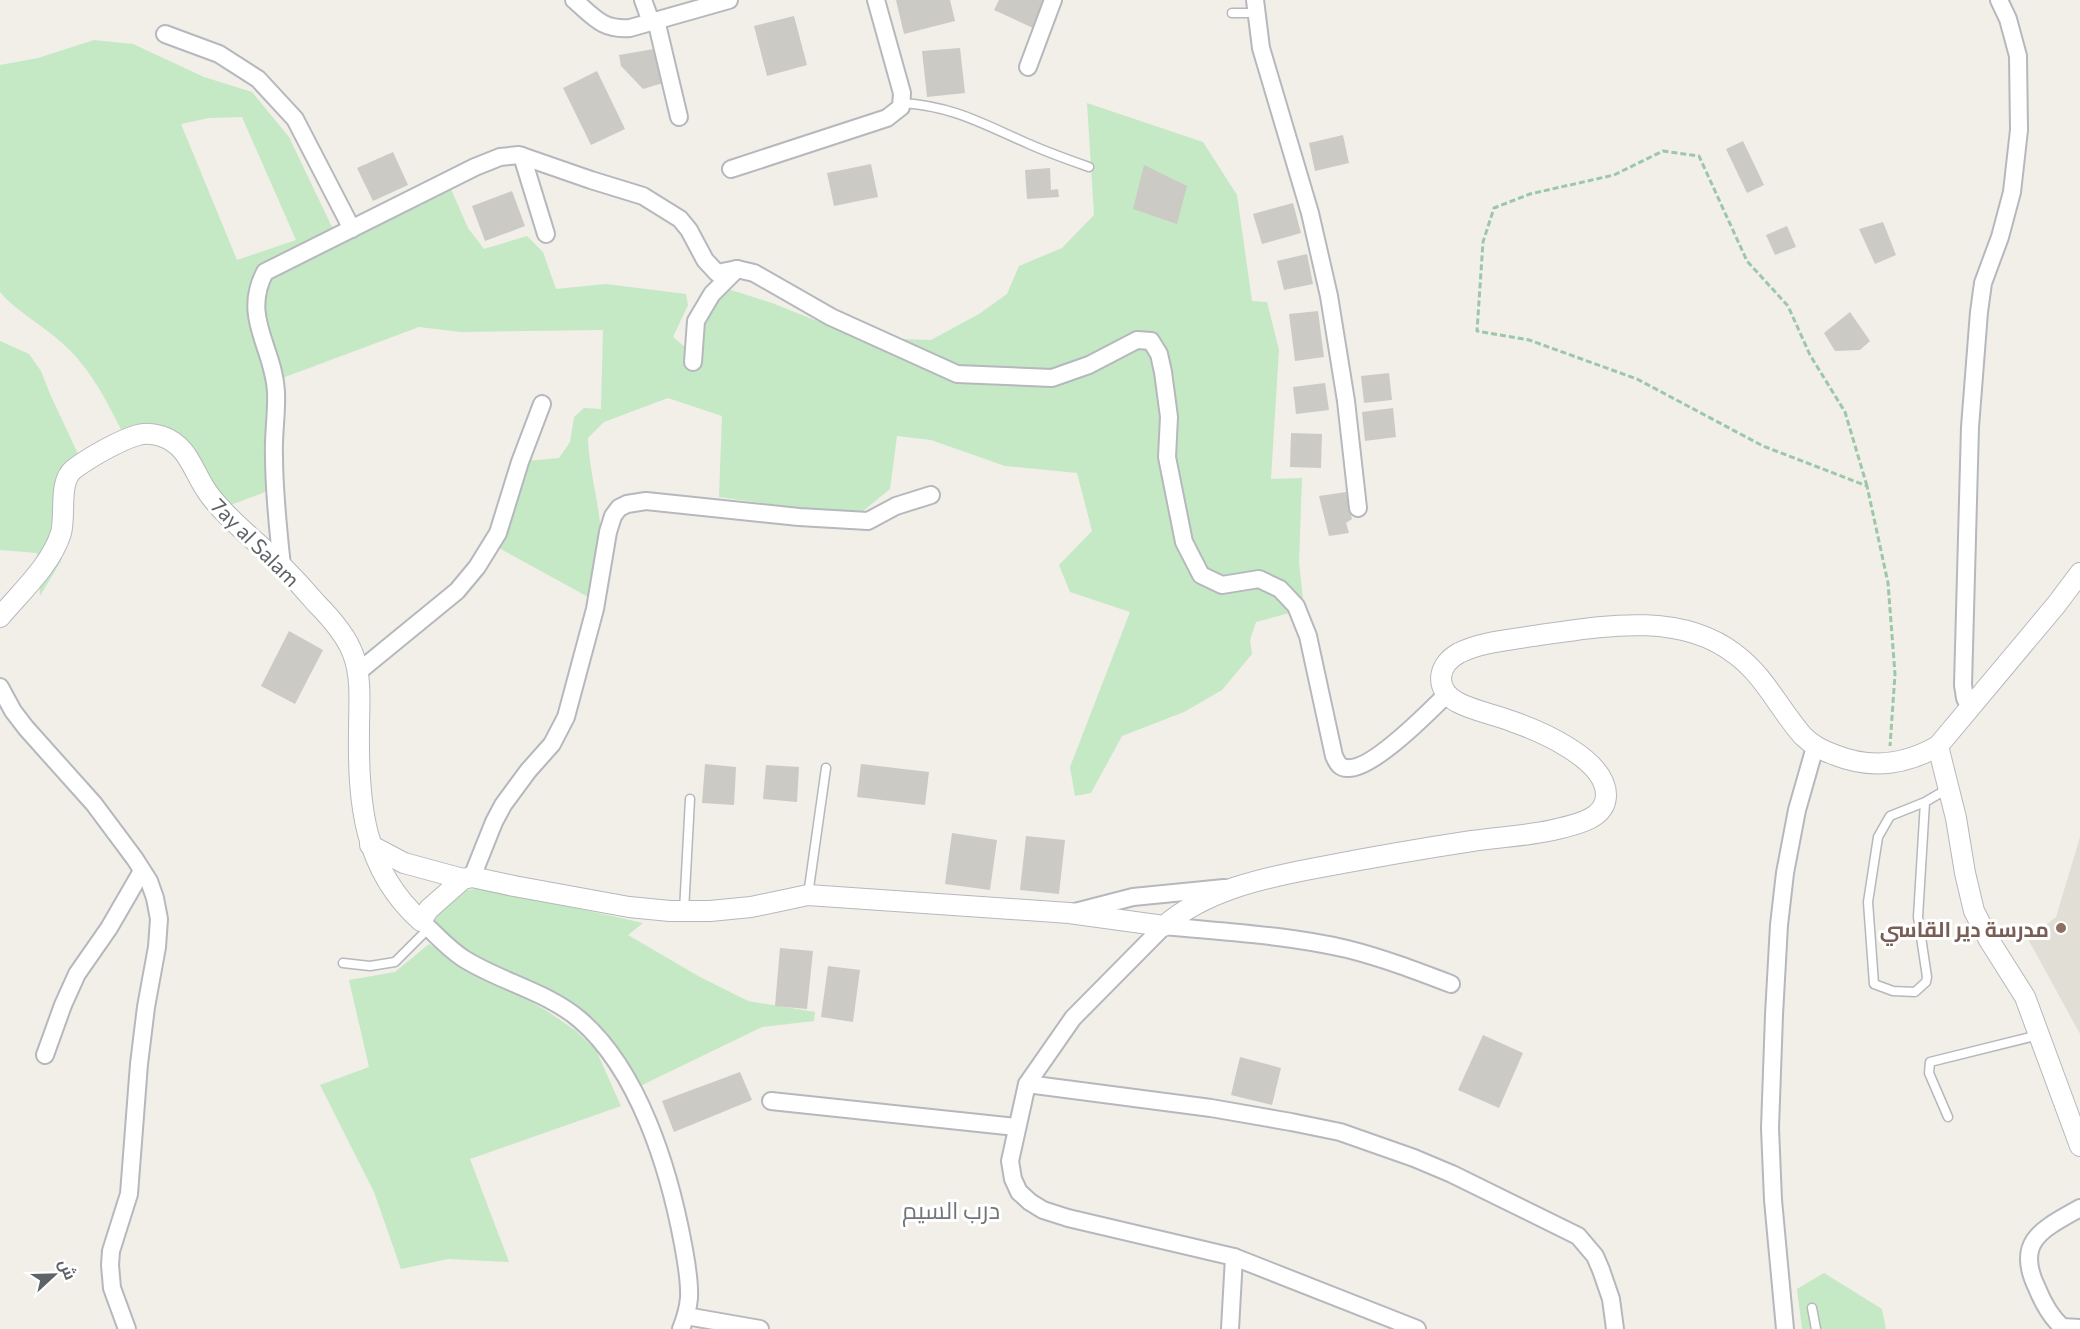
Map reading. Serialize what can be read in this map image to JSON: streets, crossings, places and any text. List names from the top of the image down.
{
  "streets": {
    "street": ["7ay al Salam"]
  },
  "districts": ["درب السيم"],
  "places": ["مدرسة دير القاسي"],
  "north": "right"
}
